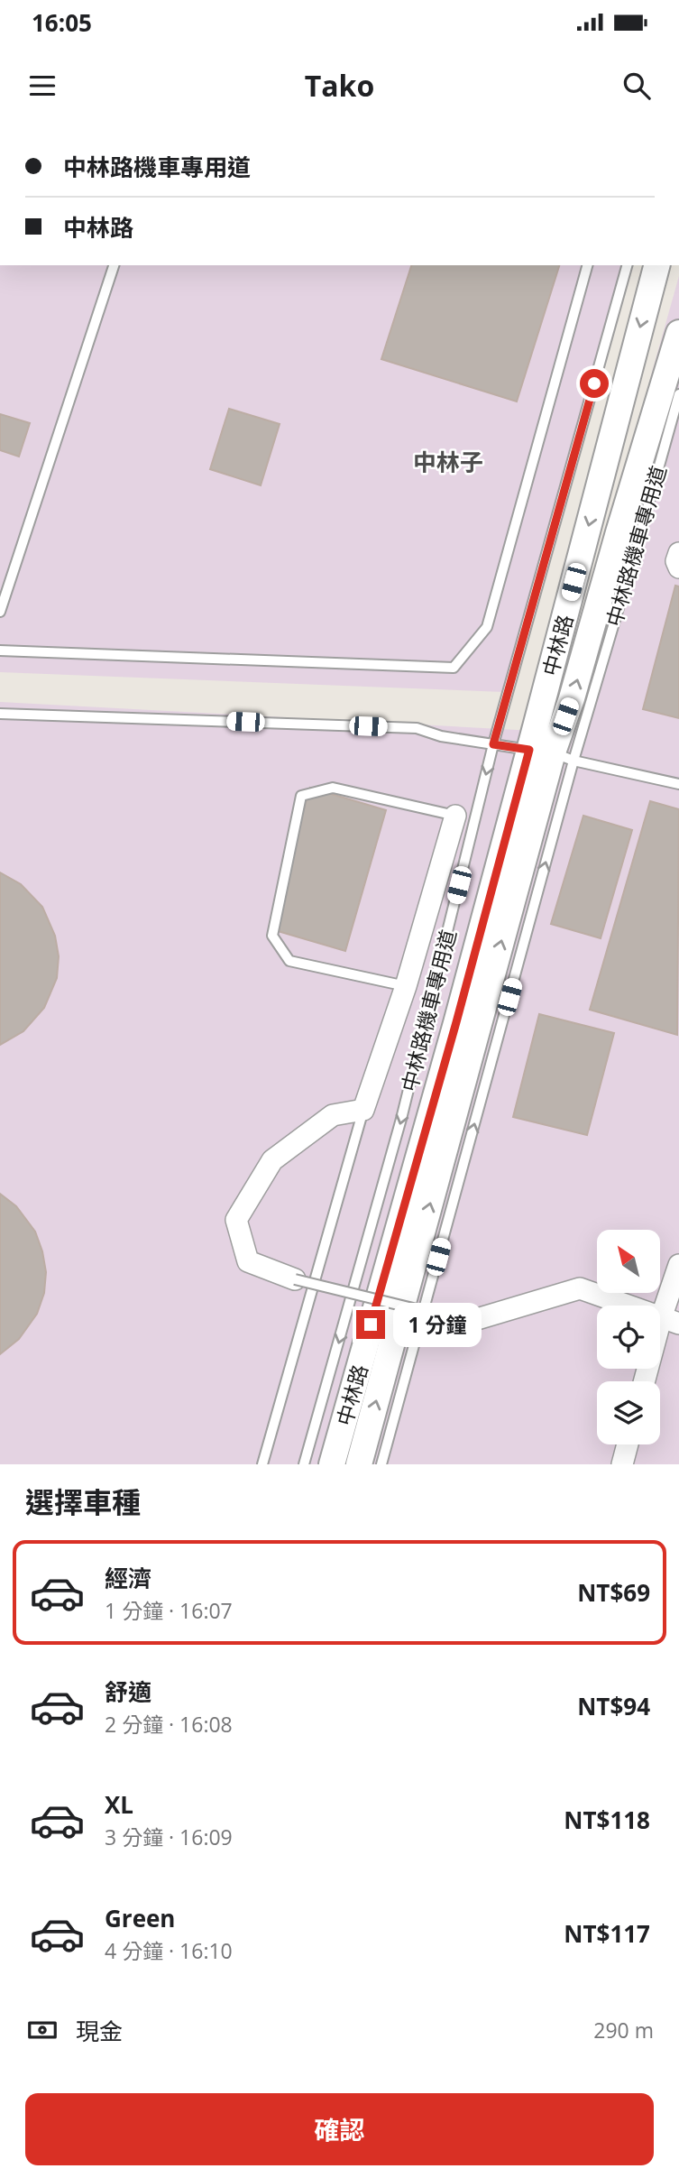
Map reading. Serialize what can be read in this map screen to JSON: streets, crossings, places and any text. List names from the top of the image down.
{
  "streets": {
    "street": ["中林路"],
    "lane": ["中林路機車專用道"]
  },
  "crossings": [
    ["中林路機車專用道", "中林路"]
  ],
  "districts": ["中林子"],
  "north": "top left",
  "page": {
    "status": "16:05",
    "header": "Tako",
    "banner": ["中林路機車專用道", "中林路"],
    "bubble": "1 分鐘",
    "heading": "選擇車種",
    "list": [
      {
        "name": "經濟",
        "note": "1 分鐘 · 16:07",
        "value": "NT$69"
      },
      {
        "name": "舒適",
        "note": "2 分鐘 · 16:08",
        "value": "NT$94"
      },
      {
        "name": "XL",
        "note": "3 分鐘 · 16:09",
        "value": "NT$118"
      },
      {
        "name": "Green",
        "note": "4 分鐘 · 16:10",
        "value": "NT$117"
      }
    ],
    "pay": ["現金", "290 m"],
    "buttons": "確認"
  }
}
